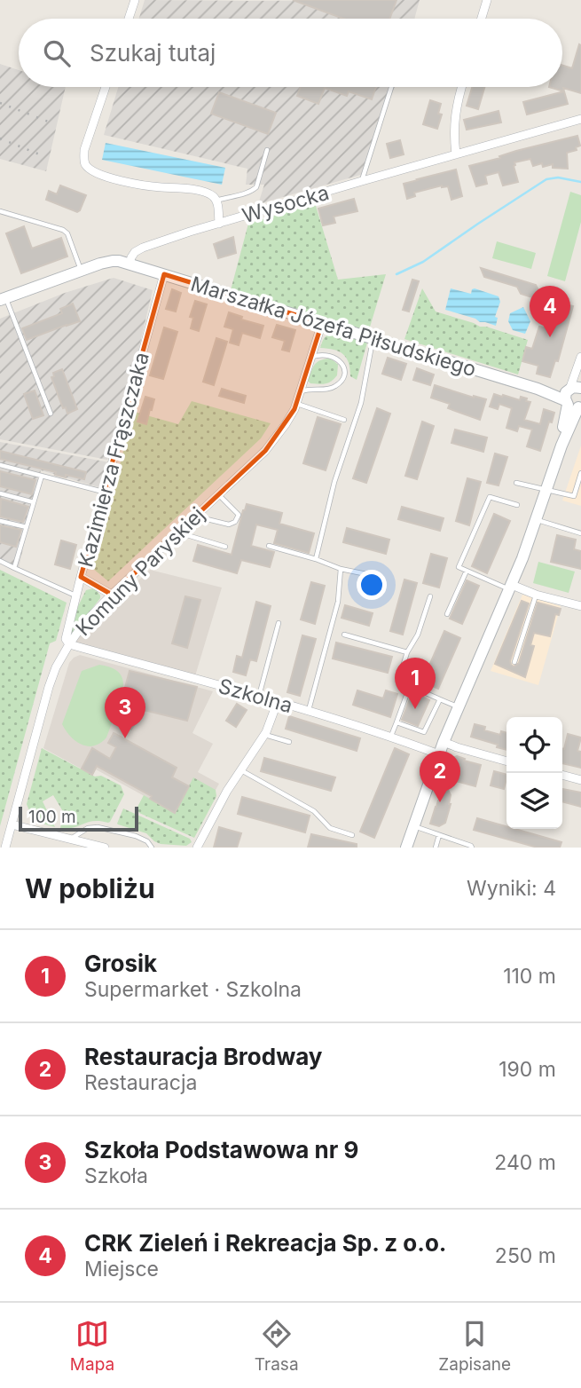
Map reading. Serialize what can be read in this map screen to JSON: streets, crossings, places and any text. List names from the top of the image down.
{
  "streets": {
    "street": [
      "Wysocka",
      "Marszałka Józefa Piłsudskiego",
      "Kazimierza Frąszczaka",
      "Komuny Paryskiej",
      "Szkolna"
    ]
  },
  "crossings": [
    ["Wysocka", "Marszałka Józefa Piłsudskiego"],
    ["Marszałka Józefa Piłsudskiego", "Kazimierza Frąszczaka"],
    ["Marszałka Józefa Piłsudskiego", "Komuny Paryskiej"],
    ["Kazimierza Frąszczaka", "Komuny Paryskiej"],
    ["Kazimierza Frąszczaka", "Szkolna"],
    ["Komuny Paryskiej", "Szkolna"]
  ],
  "scale_bar": "100 m",
  "page": {
    "search": "Szukaj tutaj",
    "pins": [
      "4",
      "1",
      "3",
      "2"
    ],
    "scale": "100 m",
    "heading": ["W pobliżu", "Wyniki: 4"],
    "list": [
      {
        "mark": "1",
        "name": "Grosik",
        "note": "Supermarket · Szkolna",
        "value": "110 m"
      },
      {
        "mark": "2",
        "name": "Restauracja Brodway",
        "note": "Restauracja",
        "value": "190 m"
      },
      {
        "mark": "3",
        "name": "Szkoła Podstawowa nr 9",
        "note": "Szkoła",
        "value": "240 m"
      },
      {
        "mark": "4",
        "name": "CRK Zieleń i Rekreacja Sp. z o.o.",
        "note": "Miejsce",
        "value": "250 m"
      }
    ],
    "nav": ["Mapa", "Trasa", "Zapisane"]
  }
}
